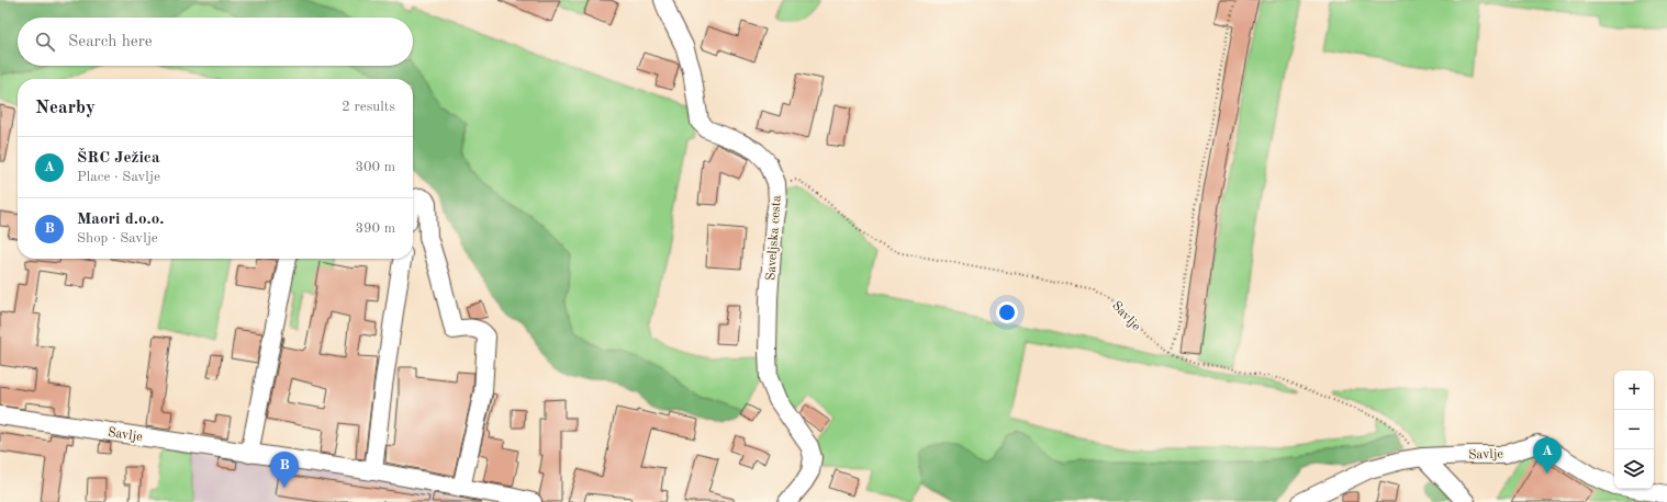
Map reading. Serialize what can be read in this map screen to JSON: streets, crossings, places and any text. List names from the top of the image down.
{
  "streets": {
    "street": ["Saveljska cesta", "Savlje"]
  },
  "crossings": [
    ["Saveljska cesta", "Savlje"]
  ],
  "page": {
    "search": "Search here",
    "heading": ["Nearby", "2 results"],
    "list": [
      {
        "mark": "A",
        "name": "ŠRC Ježica",
        "note": "Place · Savlje",
        "value": "300 m"
      },
      {
        "mark": "B",
        "name": "Maori d.o.o.",
        "note": "Shop · Savlje",
        "value": "390 m"
      }
    ],
    "map_buttons": ["+", "−"],
    "pins": ["A", "B"]
  }
}
